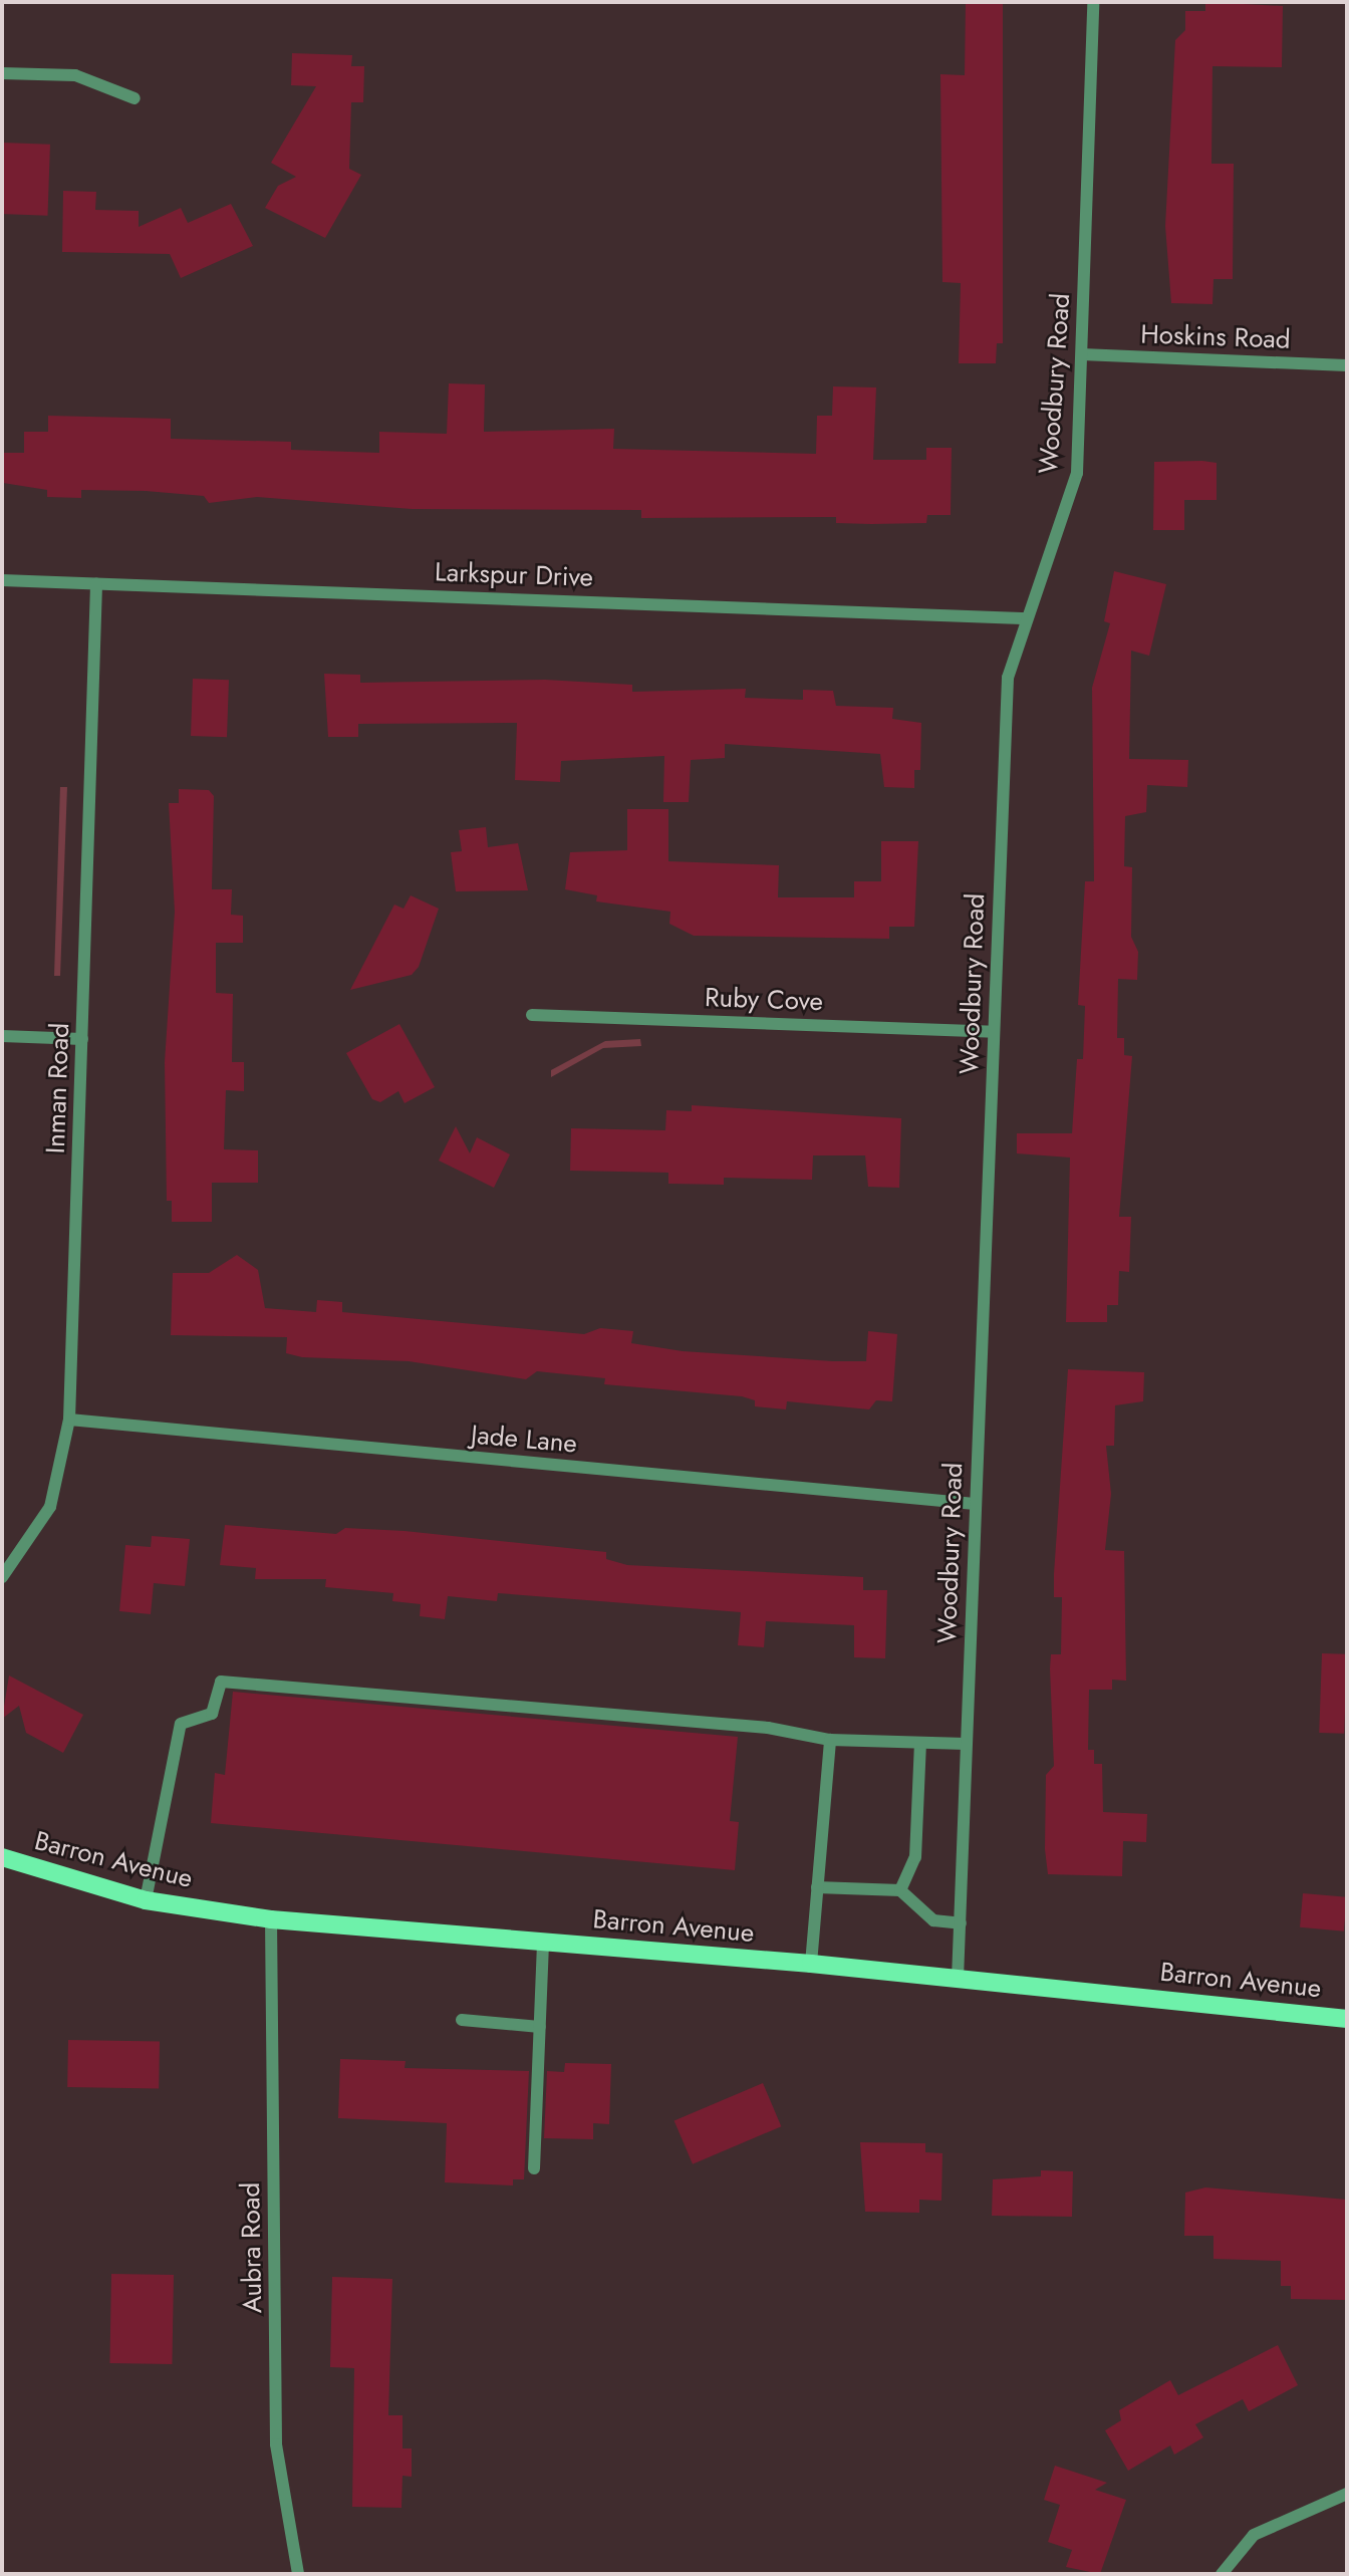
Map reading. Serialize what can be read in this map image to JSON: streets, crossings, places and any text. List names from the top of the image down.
{
  "streets": {
    "main road": ["Barron Avenue"],
    "street": [
      "Hoskins Road",
      "Woodbury Road",
      "Larkspur Drive",
      "Ruby Cove",
      "Inman Road",
      "Jade Lane",
      "Aubra Road"
    ]
  },
  "crossings": [
    ["Hoskins Road", "Woodbury Road"],
    ["Woodbury Road", "Larkspur Drive"],
    ["Woodbury Road", "Ruby Cove"],
    ["Woodbury Road", "Jade Lane"],
    ["Woodbury Road", "Barron Avenue"],
    ["Larkspur Drive", "Inman Road"],
    ["Inman Road", "Jade Lane"],
    ["Barron Avenue", "Aubra Road"]
  ]
}
